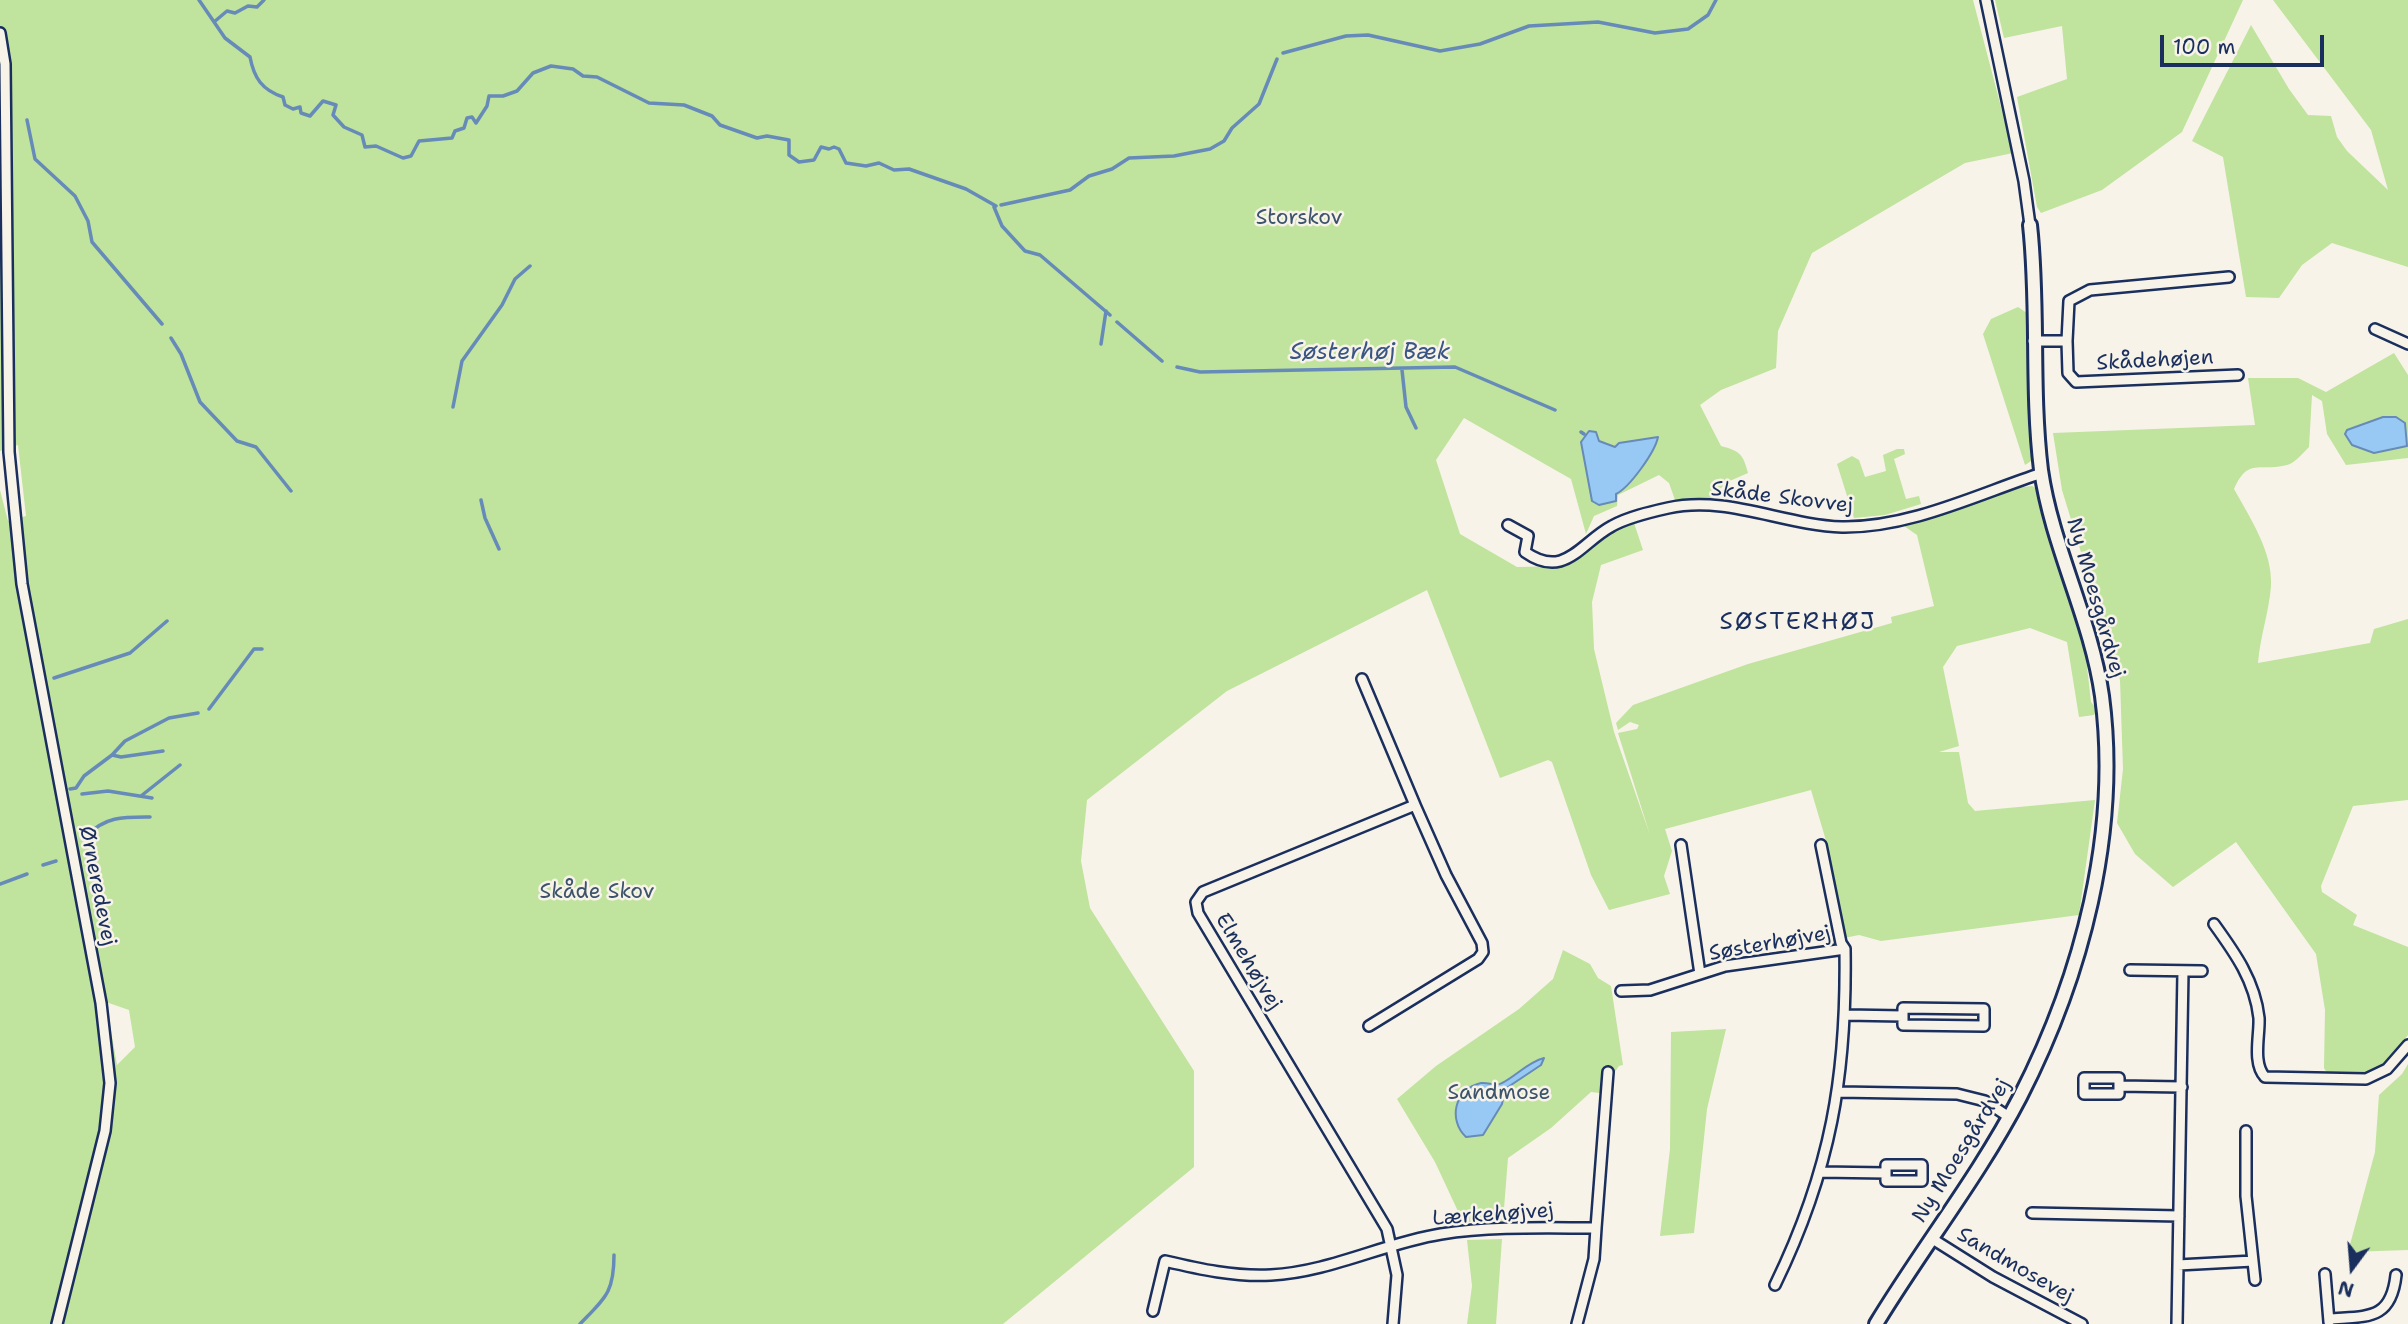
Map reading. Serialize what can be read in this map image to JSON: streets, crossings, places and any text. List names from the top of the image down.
{
  "streets": {
    "street": [
      "Skådehøjen",
      "Skåde Skovvej",
      "Ny Moesgårdvej",
      "Ørneredevej",
      "Søsterhøjvej",
      "Elmehøjvej",
      "Lærkehøjvej",
      "Sandmosevej"
    ]
  },
  "crossings": [
    ["Skådehøjen", "Ny Moesgårdvej"],
    ["Skåde Skovvej", "Ny Moesgårdvej"],
    ["Ny Moesgårdvej", "Sandmosevej"],
    ["Elmehøjvej", "Lærkehøjvej"]
  ],
  "districts": ["SØSTERHØJ"],
  "water": ["Søsterhøj Bæk"],
  "parks": ["Storskov", "Skåde Skov", "Sandmose"],
  "scale_bar": "100 m",
  "north": "bottom"
}
